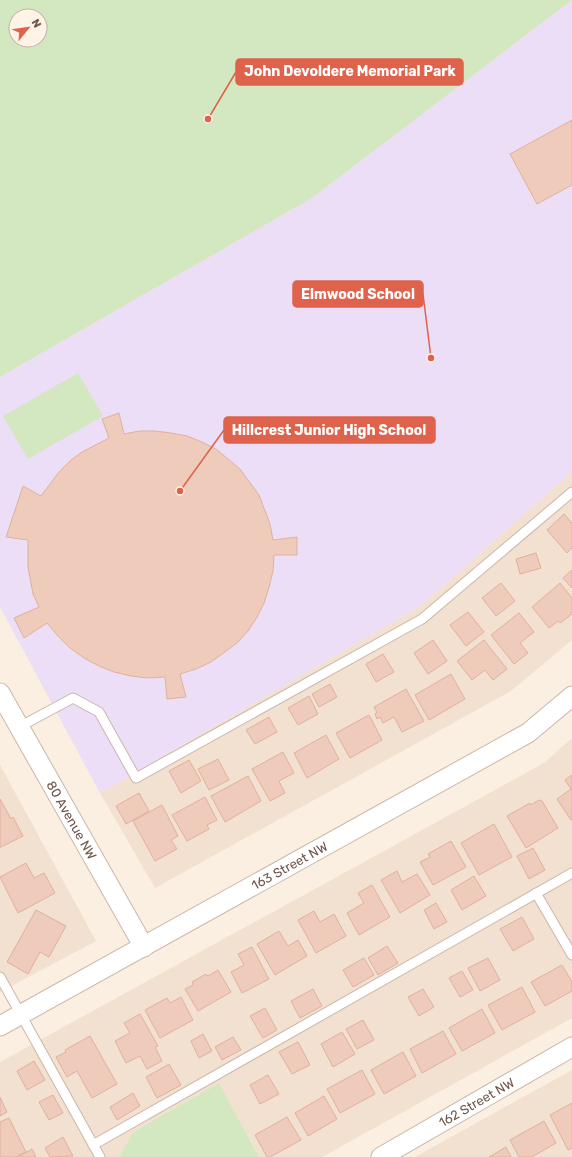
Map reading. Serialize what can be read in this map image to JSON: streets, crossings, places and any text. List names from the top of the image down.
{
  "streets": {
    "street": ["80 Avenue NW", "163 Street NW", "162 Street NW"]
  },
  "crossings": [
    ["80 Avenue NW", "163 Street NW"]
  ],
  "places": ["John Devoldere Memorial Park", "Elmwood School", "Hillcrest Junior High School"],
  "north": "top right"
}
